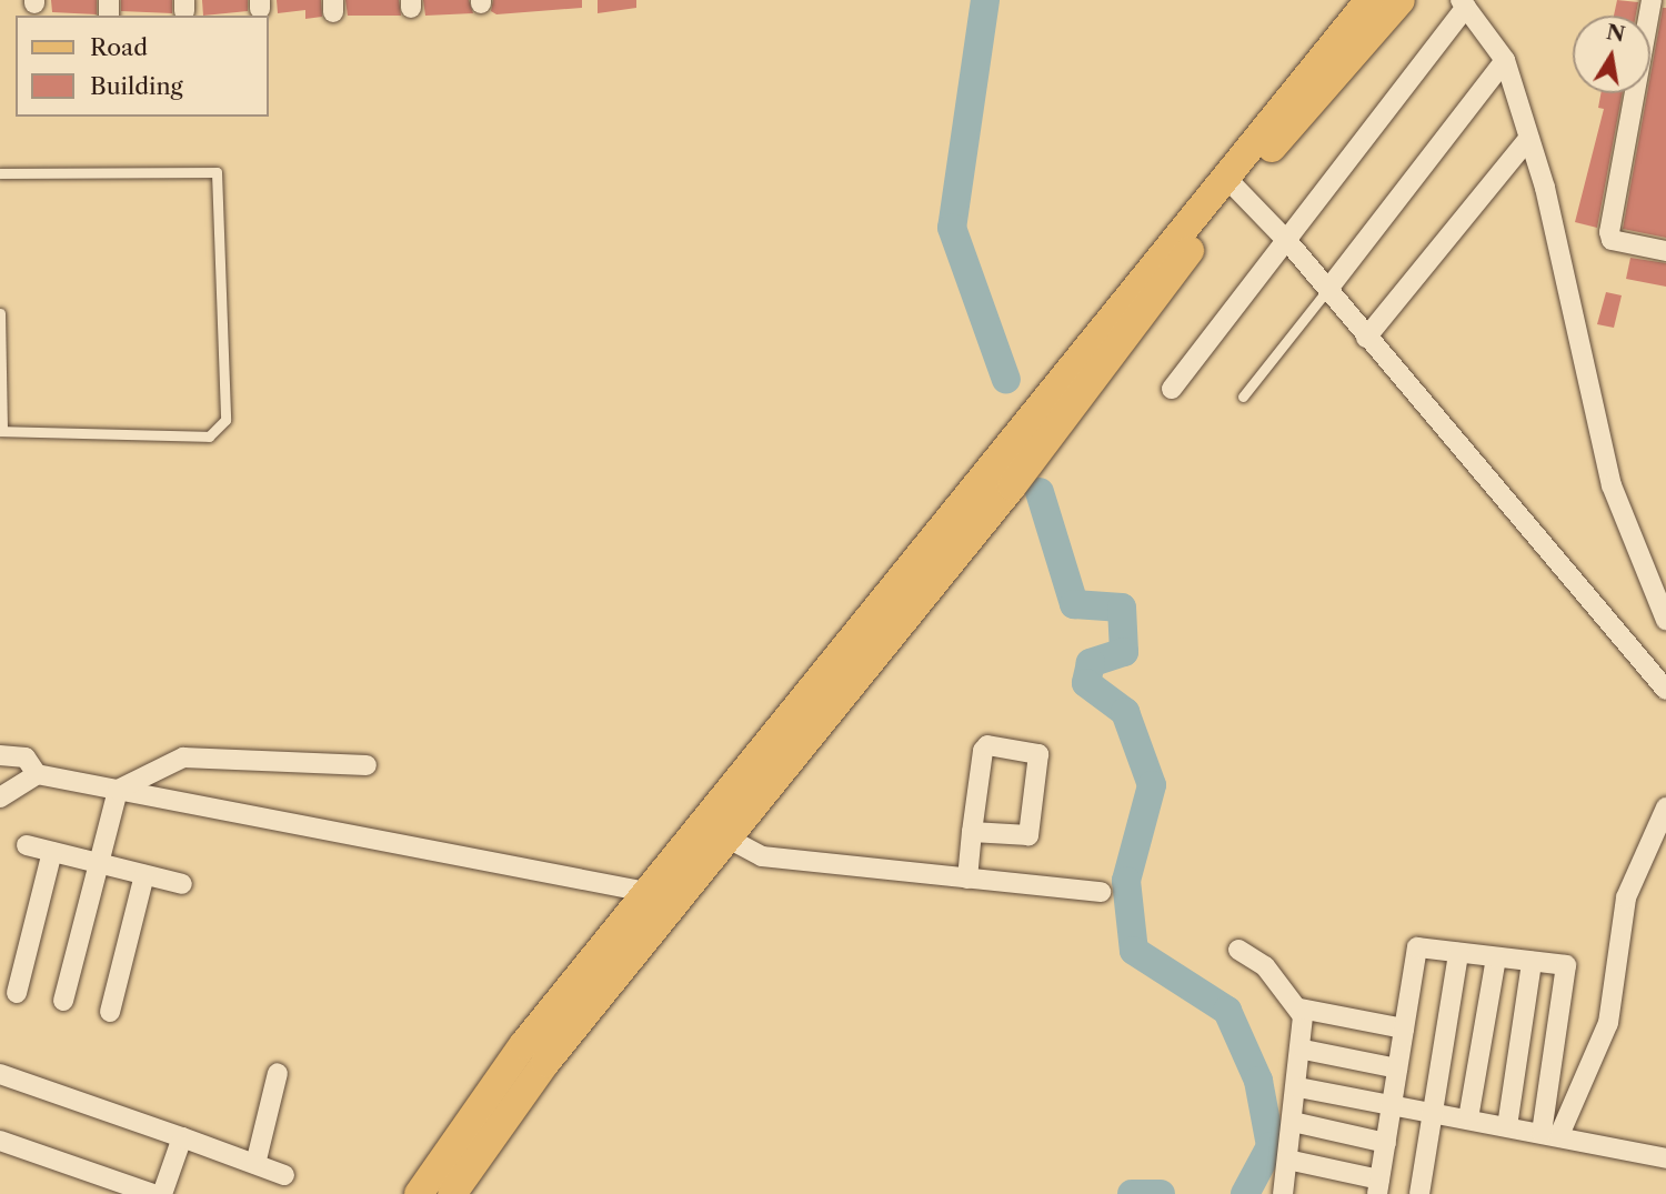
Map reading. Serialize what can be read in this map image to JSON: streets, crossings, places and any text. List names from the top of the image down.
{
  "legend": ["Road", "Building"],
  "north": "top"
}
